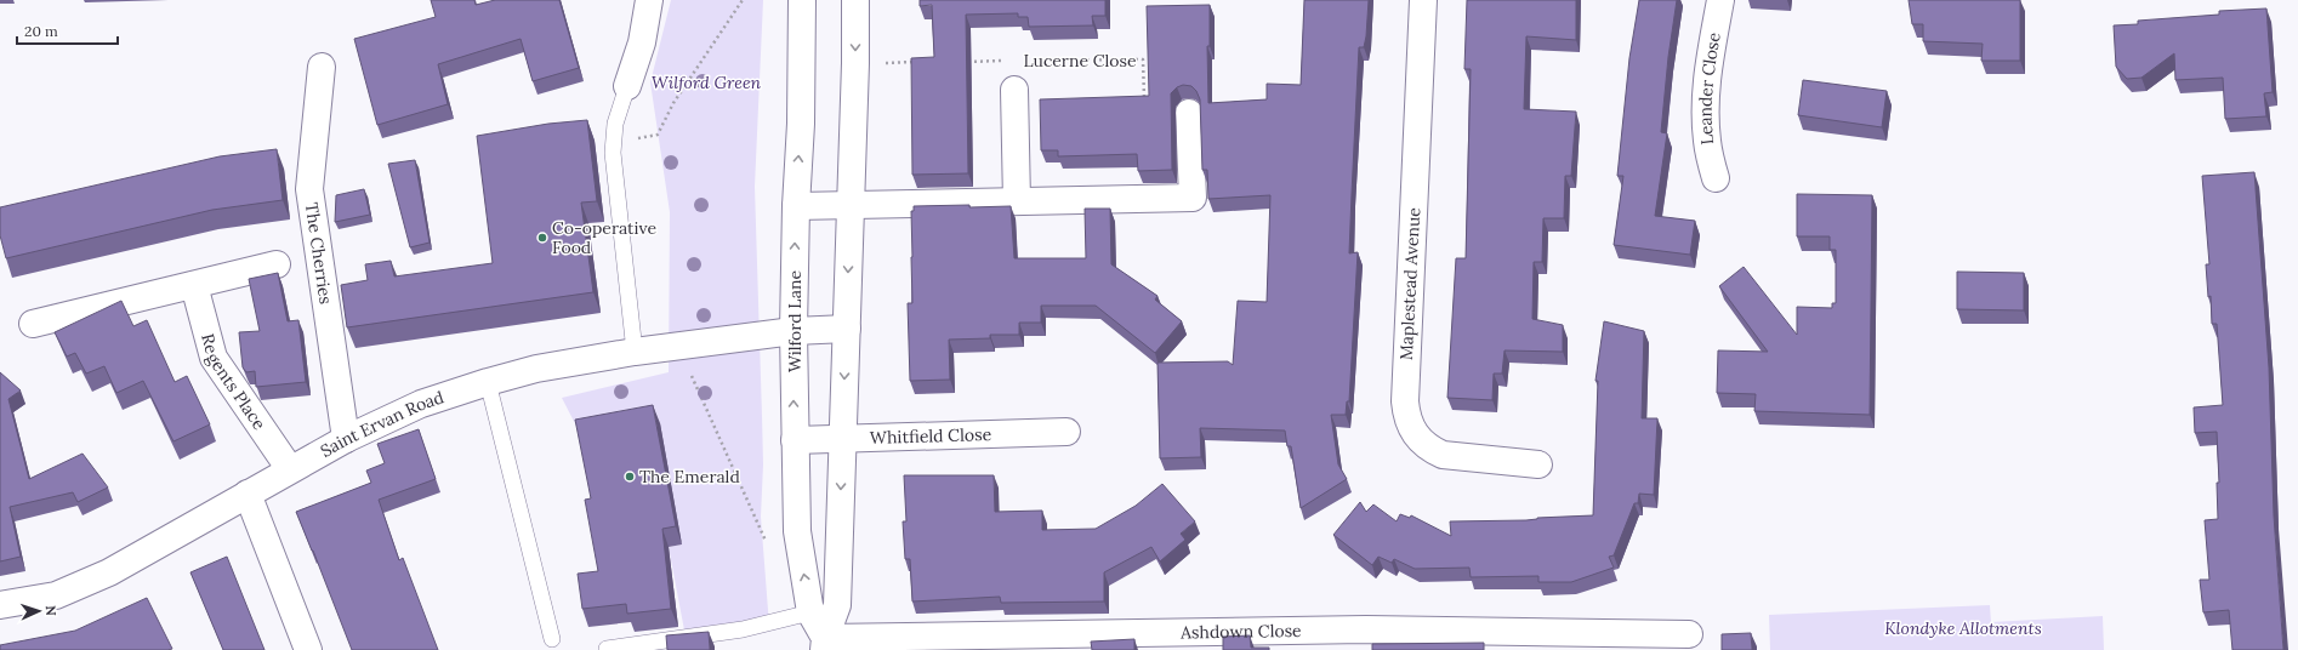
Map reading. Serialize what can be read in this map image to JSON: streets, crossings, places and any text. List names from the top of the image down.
{
  "streets": {
    "street": [
      "Lucerne Close",
      "Leander Close",
      "The Cherries",
      "Maplestead Avenue",
      "Wilford Lane",
      "Regents Place",
      "Saint Ervan Road",
      "Whitfield Close",
      "Ashdown Close"
    ]
  },
  "crossings": [
    ["The Cherries", "Saint Ervan Road"],
    ["Wilford Lane", "Saint Ervan Road"],
    ["Wilford Lane", "Whitfield Close"],
    ["Wilford Lane", "Ashdown Close"],
    ["Regents Place", "Saint Ervan Road"]
  ],
  "parks": ["Wilford Green", "Klondyke Allotments"],
  "places": ["Co-operative Food", "The Emerald"],
  "scale_bar": "20 m",
  "north": "right"
}
